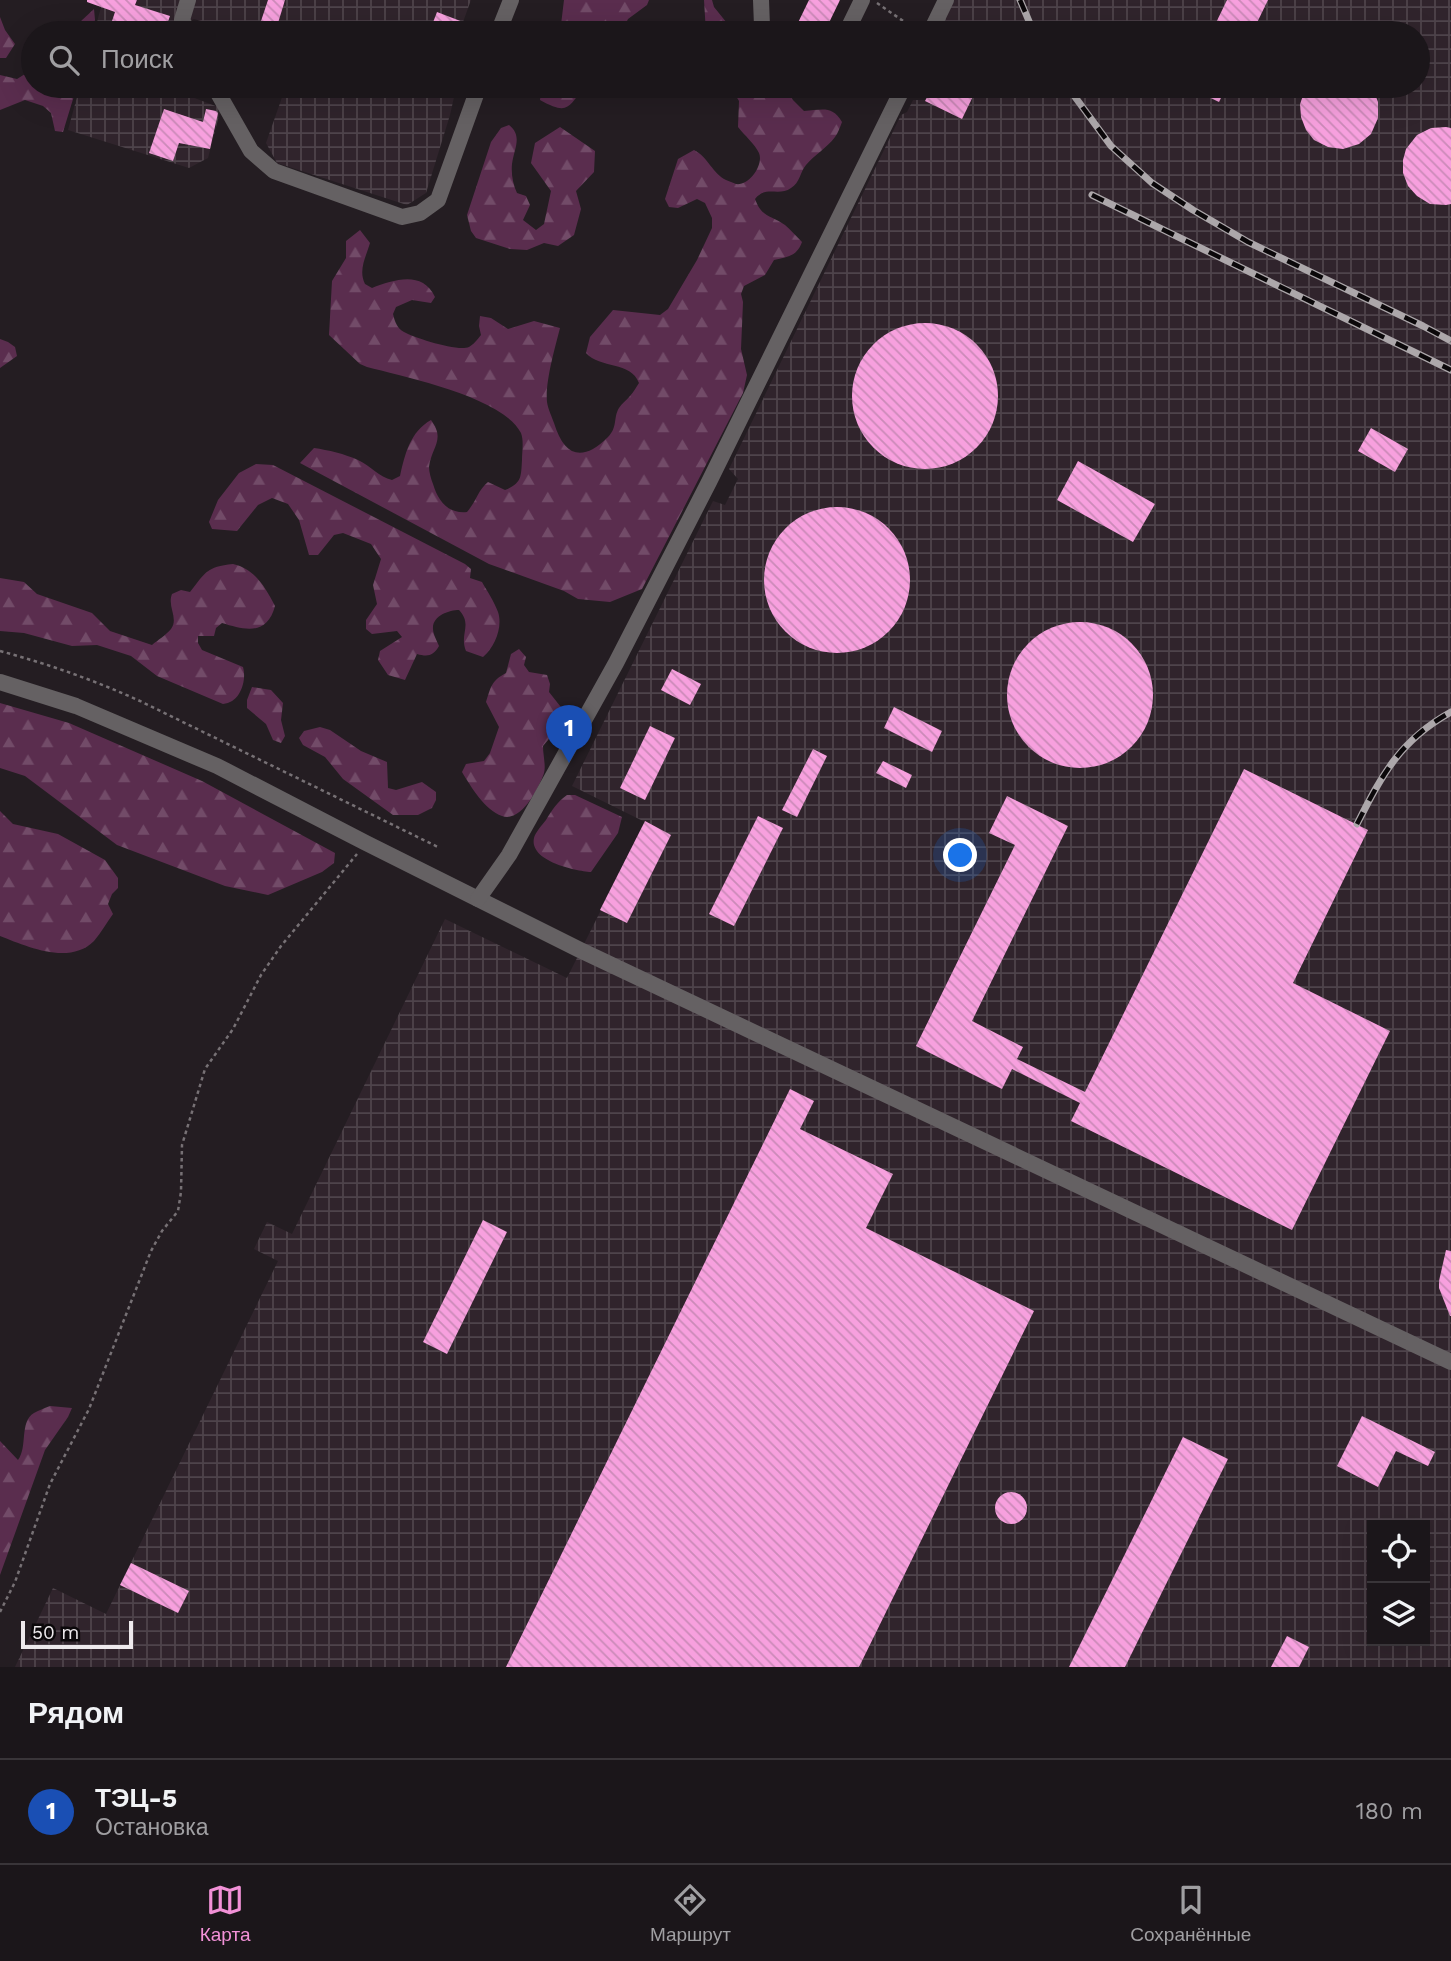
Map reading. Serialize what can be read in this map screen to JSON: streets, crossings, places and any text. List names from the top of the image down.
{
  "scale_bar": "50 m",
  "page": {
    "search": "Поиск",
    "pins": "1",
    "scale": "50 m",
    "heading": "Рядом",
    "list": [
      {
        "mark": "1",
        "name": "ТЭЦ-5",
        "note": "Остановка",
        "value": "180 m"
      }
    ],
    "nav": ["Карта", "Маршрут", "Сохранённые"]
  }
}
